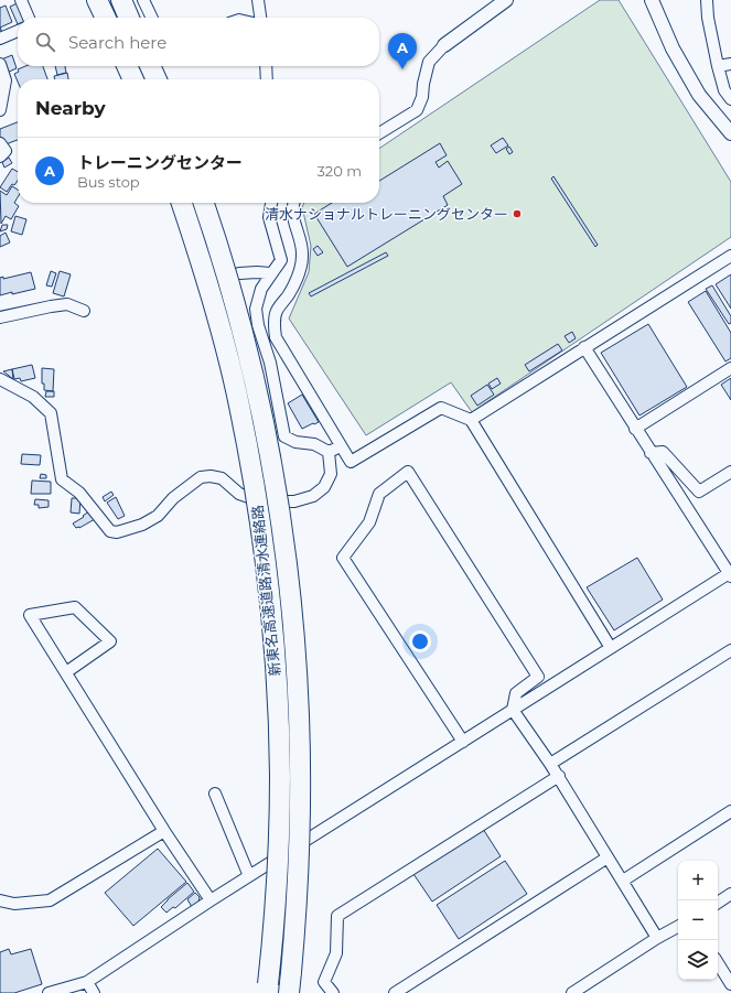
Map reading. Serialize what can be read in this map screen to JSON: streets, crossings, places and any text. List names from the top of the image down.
{
  "streets": {
    "highway": ["新東名高速道路清水連絡路"]
  },
  "places": ["清水ナショナルトレーニングセンター"],
  "page": {
    "search": "Search here",
    "pins": "A",
    "heading": "Nearby",
    "list": [
      {
        "mark": "A",
        "name": "トレーニングセンター",
        "note": "Bus stop",
        "value": "320 m"
      }
    ],
    "map_buttons": ["+", "−"]
  }
}
